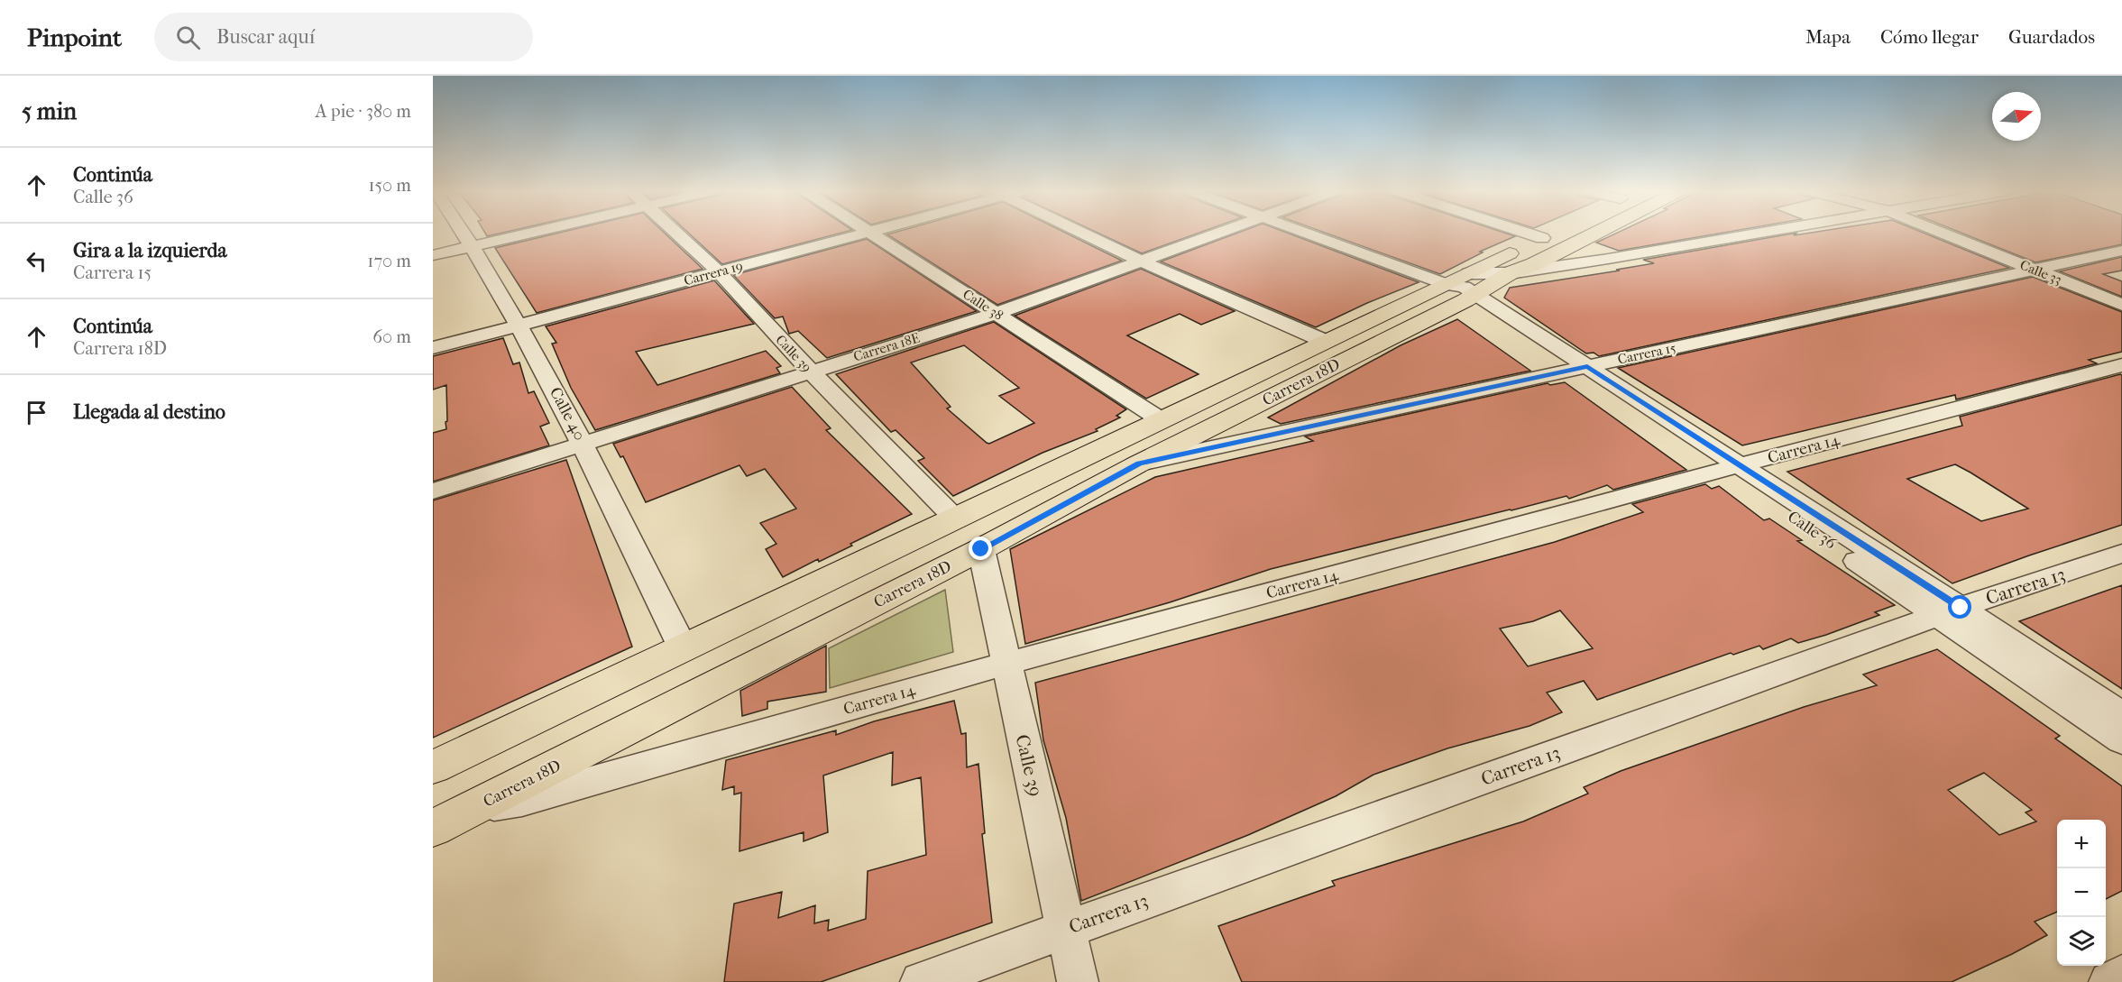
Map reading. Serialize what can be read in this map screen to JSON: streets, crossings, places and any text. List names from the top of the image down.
{
  "streets": {
    "main road": ["Carrera 18D"],
    "street": [
      "Calle 33",
      "Carrera 19",
      "Calle 38",
      "Carrera 18E",
      "Calle 39",
      "Carrera 15",
      "Calle 40",
      "Carrera 14",
      "Calle 36",
      "Carrera 13"
    ]
  },
  "crossings": [
    ["Calle 33", "Carrera 15"],
    ["Carrera 19", "Calle 39"],
    ["Carrera 19", "Calle 40"],
    ["Calle 38", "Carrera 18E"],
    ["Calle 38", "Carrera 18D"],
    ["Carrera 18E", "Calle 39"],
    ["Carrera 18E", "Calle 40"],
    ["Calle 39", "Carrera 18D"],
    ["Calle 39", "Carrera 14"],
    ["Calle 39", "Carrera 13"],
    ["Carrera 15", "Carrera 18D"],
    ["Carrera 15", "Calle 36"],
    ["Carrera 18D", "Calle 40"],
    ["Carrera 18D", "Carrera 14"],
    ["Carrera 18D", "Calle 36"],
    ["Carrera 14", "Calle 36"],
    ["Calle 36", "Carrera 13"]
  ],
  "north": "right",
  "page": {
    "header": "Pinpoint",
    "search": "Buscar aquí",
    "nav": ["Mapa", "Cómo llegar", "Guardados"],
    "heading": ["5 min", "A pie · 380 m"],
    "list": [
      ["Continúa", "Calle 36", "150 m"],
      ["Gira a la izquierda", "Carrera 15", "170 m"],
      ["Continúa", "Carrera 18D", "60 m"],
      "Llegada al destino"
    ],
    "map_buttons": ["+", "−"]
  }
}
